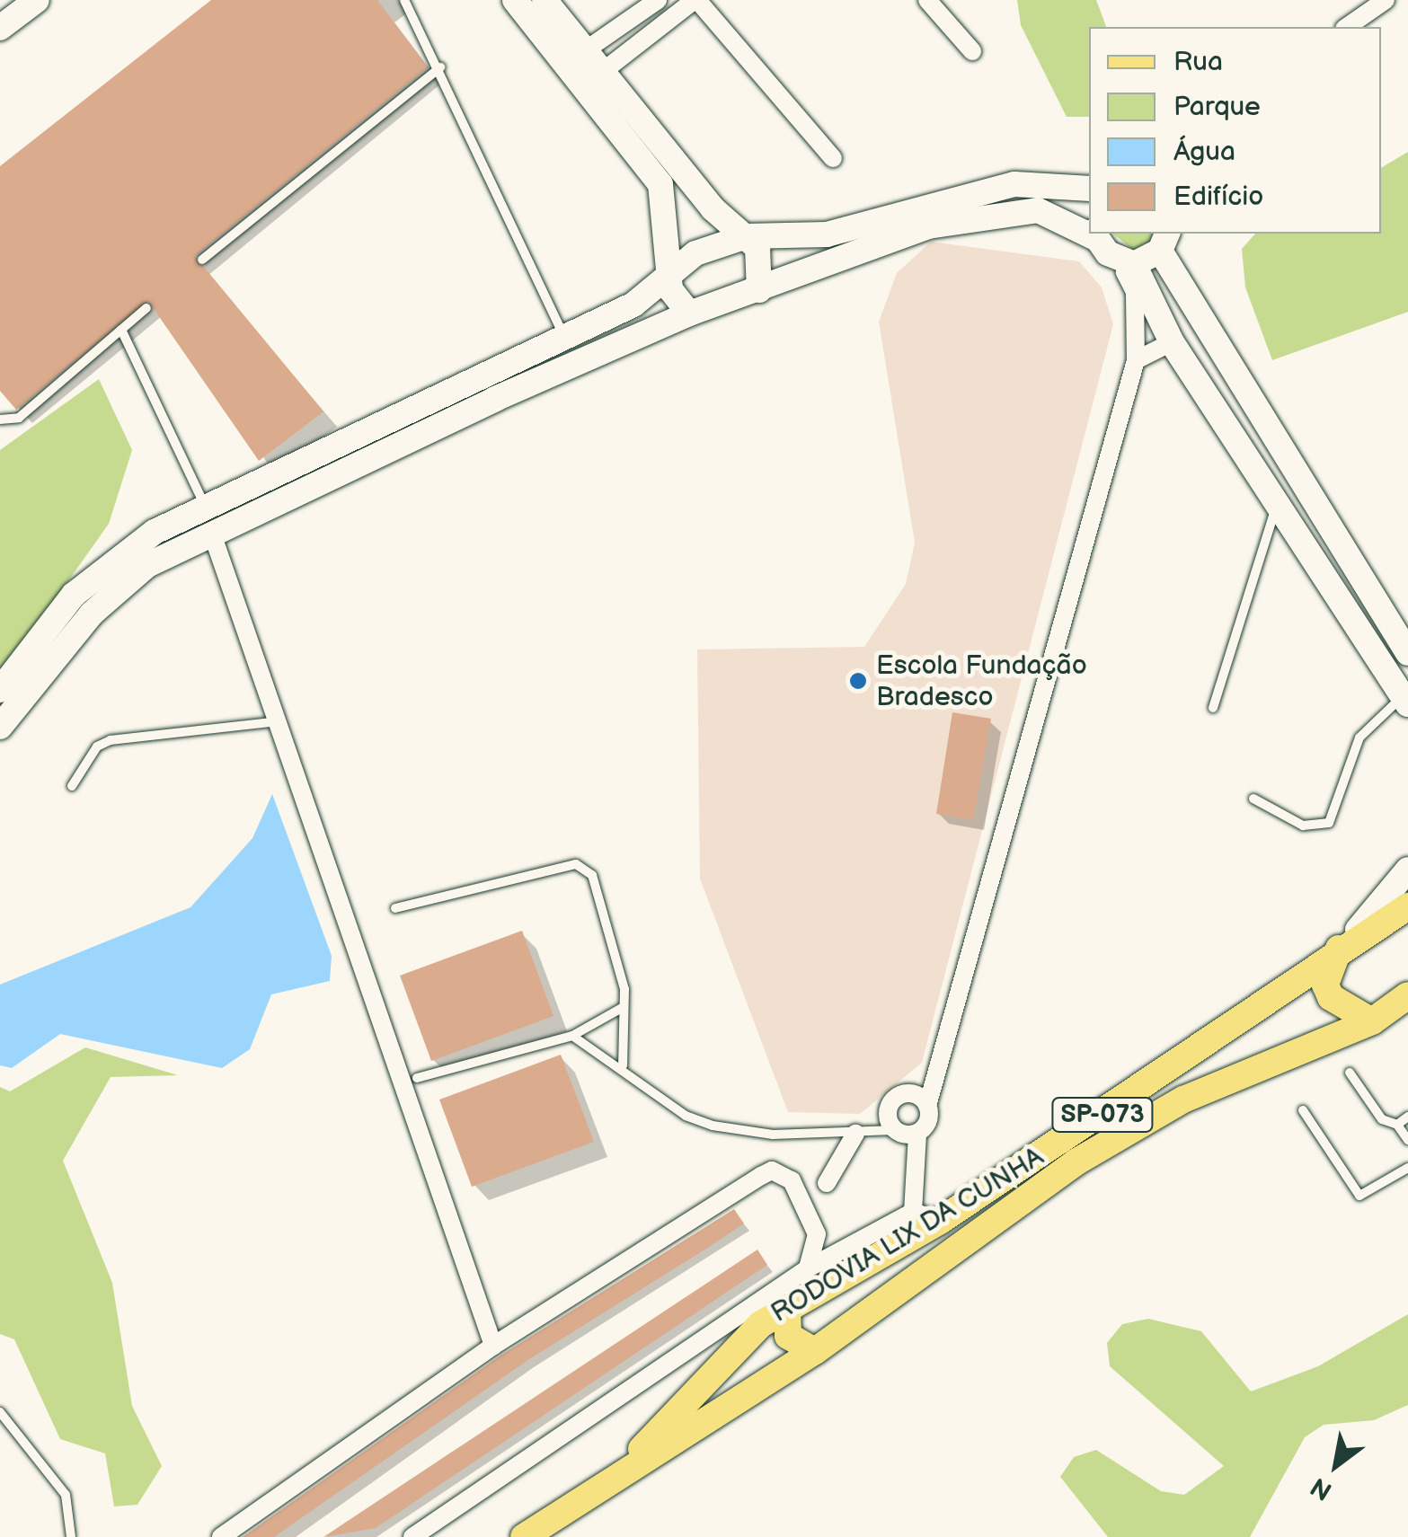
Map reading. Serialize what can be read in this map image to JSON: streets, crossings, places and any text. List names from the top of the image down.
{
  "streets": {
    "main road": ["SP-073", "RODOVIA LIX DA CUNHA"]
  },
  "places": ["Escola Fundação Bradesco"],
  "legend": [
    "Rua",
    "Parque",
    "Água",
    "Edifício"
  ],
  "north": "bottom left"
}
